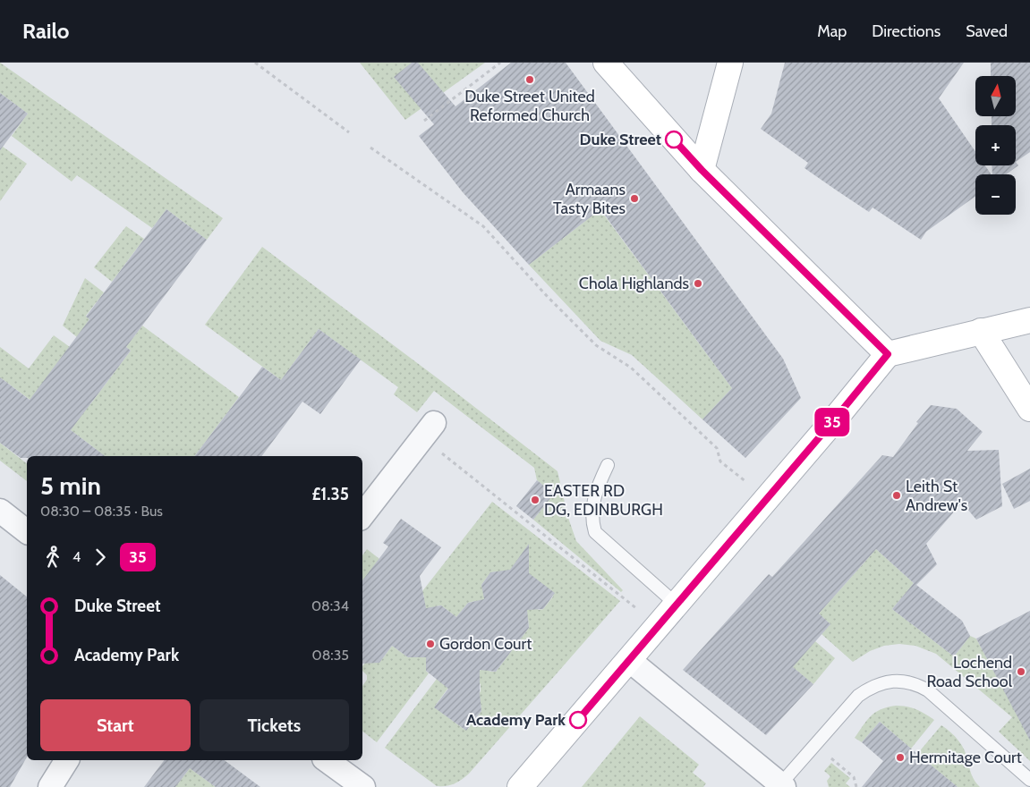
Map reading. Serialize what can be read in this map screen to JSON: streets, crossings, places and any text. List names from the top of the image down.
{
  "places": [
    "Duke Street United Reformed Church",
    "Duke Street",
    "Armaans Tasty Bites",
    "Chola Highlands",
    "Leith St Andrew's",
    "EASTER RD DG, EDINBURGH",
    "Gordon Court",
    "Lochend Road School",
    "Academy Park",
    "Hermitage Court"
  ],
  "lines": ["bus line 35"],
  "north": "top",
  "page": {
    "header": "Railo",
    "nav": ["Map", "Directions", "Saved"],
    "on_map": "35",
    "map_buttons": ["+", "−"],
    "heading": ["5 min", "08:30 – 08:35 · Bus", "£1.35"],
    "legs": ["4", "35"],
    "list": [
      {
        "name": "Duke Street",
        "value": "08:34"
      },
      {
        "name": "Academy Park",
        "value": "08:35"
      }
    ],
    "buttons": ["Start", "Tickets"]
  }
}
